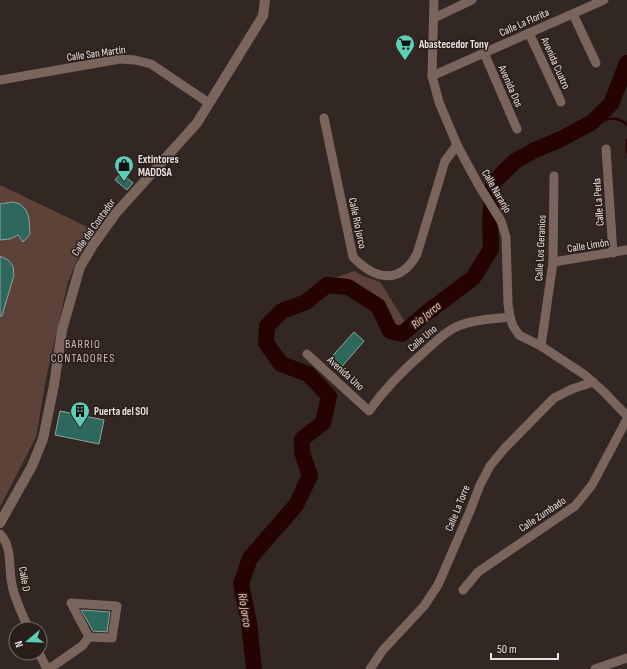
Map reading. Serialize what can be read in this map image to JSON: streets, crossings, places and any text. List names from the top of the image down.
{
  "streets": {
    "street": [
      "Calle La Florita",
      "Calle San Martín",
      "Avenida Cuatro",
      "Avenida Dos",
      "Calle Naranjo",
      "Calle La Perla",
      "Calle Río Jorco",
      "Calle del Contador",
      "Calle Limón",
      "Calle Los Geranios",
      "Calle Uno",
      "Avenida Uno",
      "Calle La Torre",
      "Calle Zumbado",
      "Calle D"
    ]
  },
  "crossings": [
    ["Calle La Florita", "Avenida Cuatro"],
    ["Calle La Florita", "Avenida Dos"],
    ["Calle La Florita", "Calle Naranjo"],
    ["Calle San Martín", "Calle del Contador"],
    ["Calle Naranjo", "Calle Río Jorco"],
    ["Calle Naranjo", "Calle Los Geranios"],
    ["Calle Naranjo", "Calle Uno"],
    ["Calle Naranjo", "Calle La Torre"],
    ["Calle La Perla", "Calle Limón"],
    ["Calle Limón", "Calle Los Geranios"],
    ["Calle Uno", "Avenida Uno"]
  ],
  "districts": ["BARRIO CONTADORES"],
  "water": ["Río Jorco"],
  "places": {
    "supermarket": ["Abastecedor Tony"],
    "shop": ["Extintores MADDSA"],
    "building": ["Puerta del SOl"]
  },
  "scale_bar": "50 m",
  "north": "left"
}
